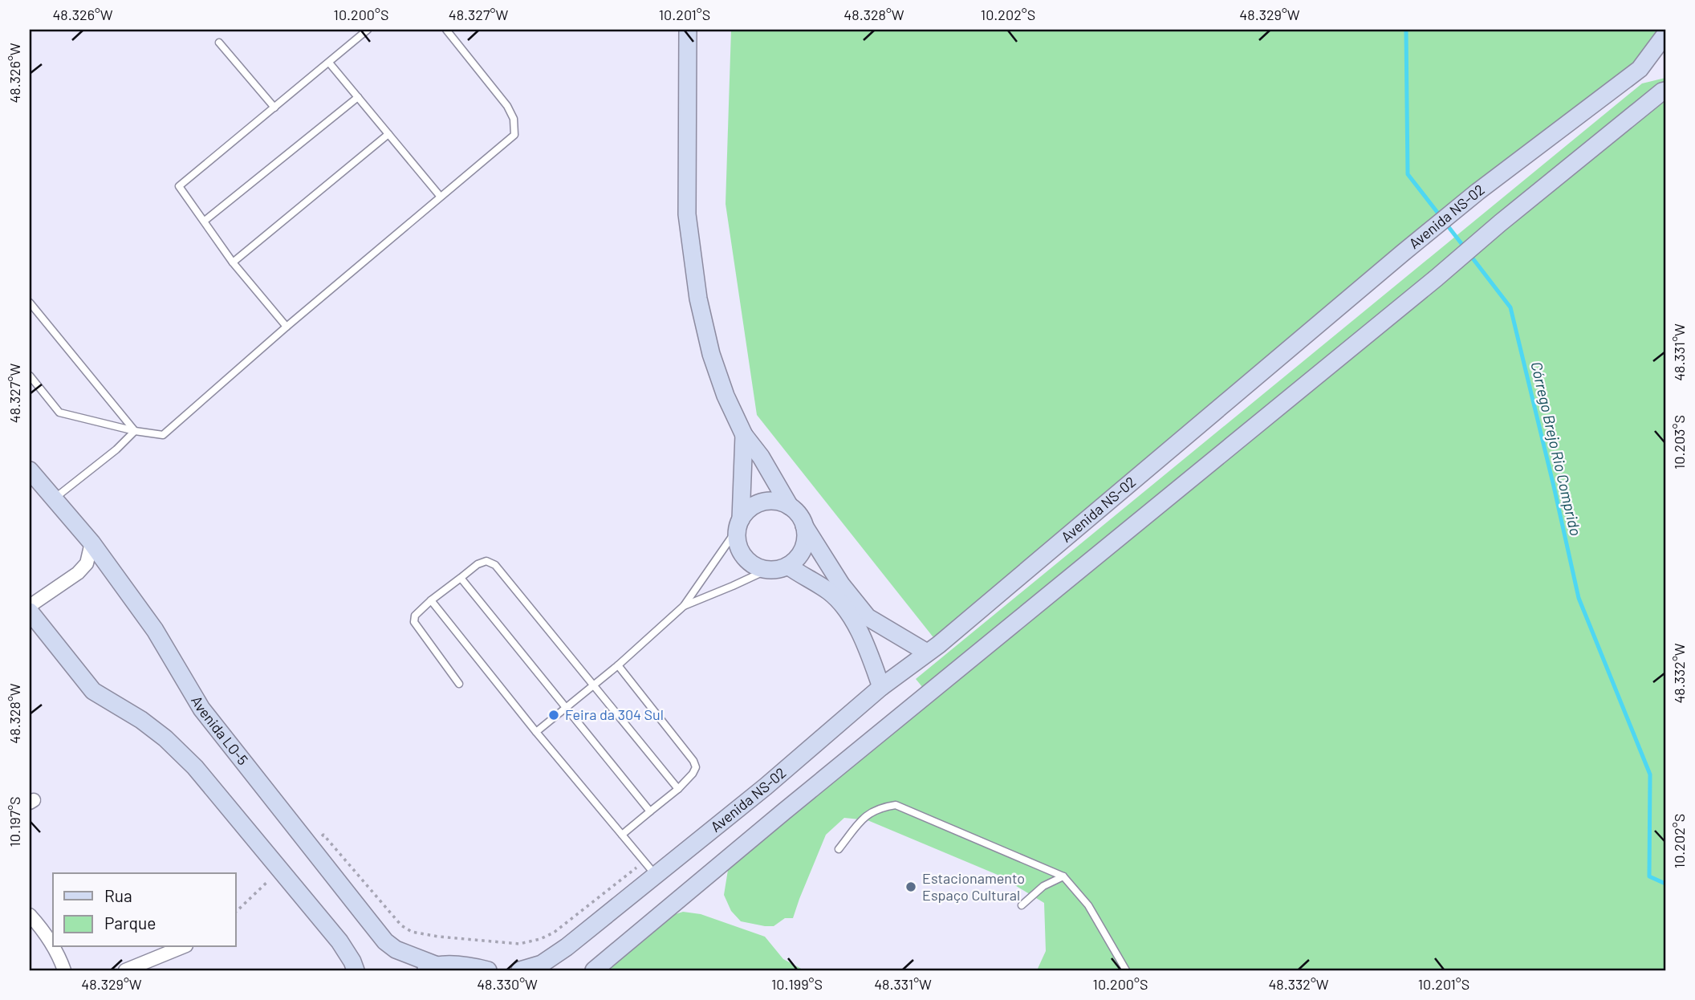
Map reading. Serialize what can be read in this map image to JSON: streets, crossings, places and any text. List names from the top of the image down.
{
  "streets": {
    "street": ["Avenida NS-02", "Avenida LO-5"]
  },
  "water": ["Córrego Brejo Rio Comprido"],
  "places": ["Feira da 304 Sul", "Estacionamento Espaço Cultural"],
  "legend": ["Rua", "Parque"],
  "coordinates": [
    "48.326°W",
    "10.200°S",
    "48.327°W",
    "10.201°S",
    "48.328°W",
    "10.202°S",
    "48.329°W",
    "48.331°W",
    "10.203°S",
    "48.332°W",
    "10.197°S",
    "48.330°W",
    "10.199°S"
  ]
}
